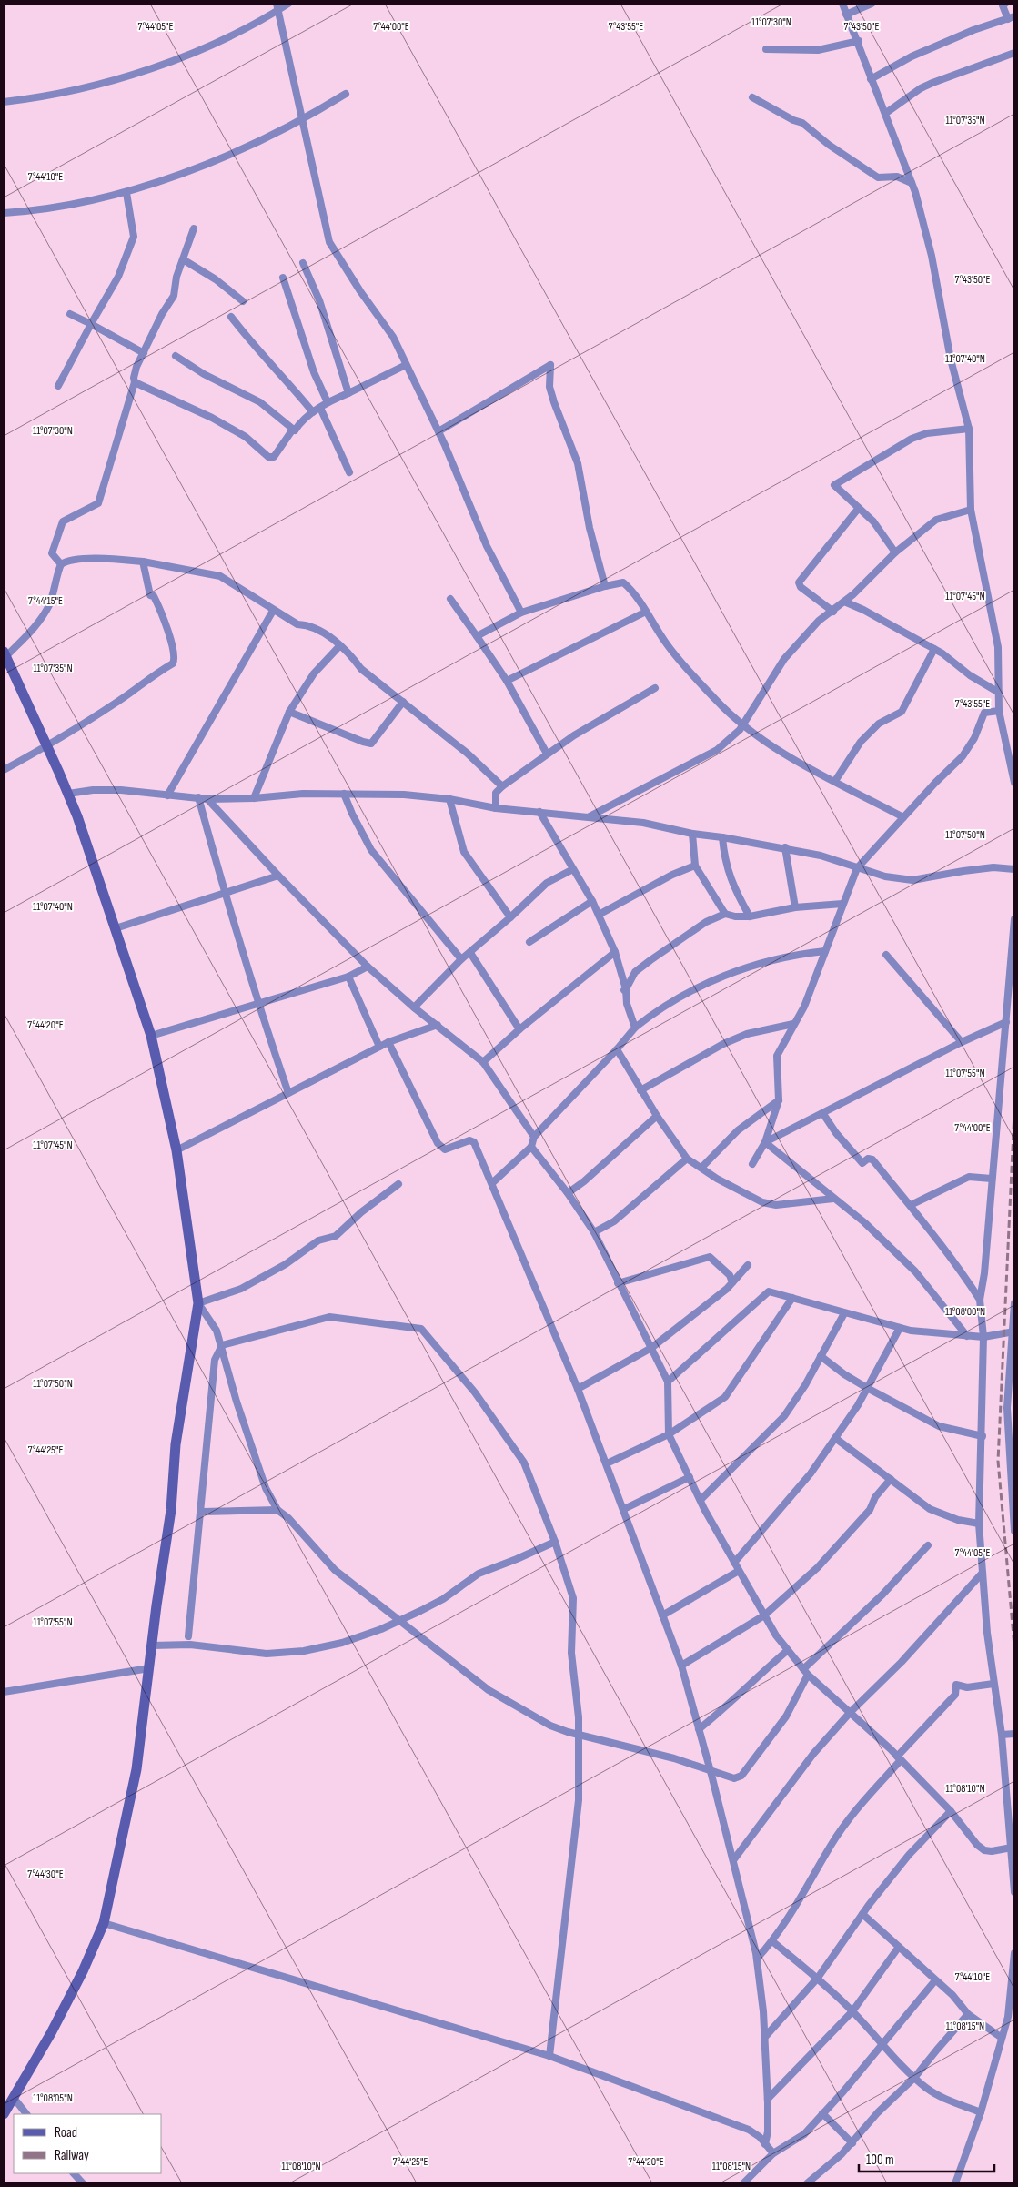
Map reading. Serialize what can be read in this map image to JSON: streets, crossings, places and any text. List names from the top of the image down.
{
  "legend": ["Road", "Railway"],
  "scale_bar": "100 m",
  "coordinates": [
    "11°07'30\"N",
    "7°44'05\"E",
    "7°44'00\"E",
    "7°43'55\"E",
    "7°43'50\"E",
    "11°07'35\"N",
    "7°44'10\"E",
    "11°07'40\"N",
    "11°07'45\"N",
    "7°44'15\"E",
    "11°07'50\"N",
    "7°44'20\"E",
    "11°07'55\"N",
    "11°08'00\"N",
    "7°44'25\"E",
    "11°08'10\"N",
    "7°44'30\"E",
    "11°08'15\"N",
    "11°08'05\"N"
  ]
}
